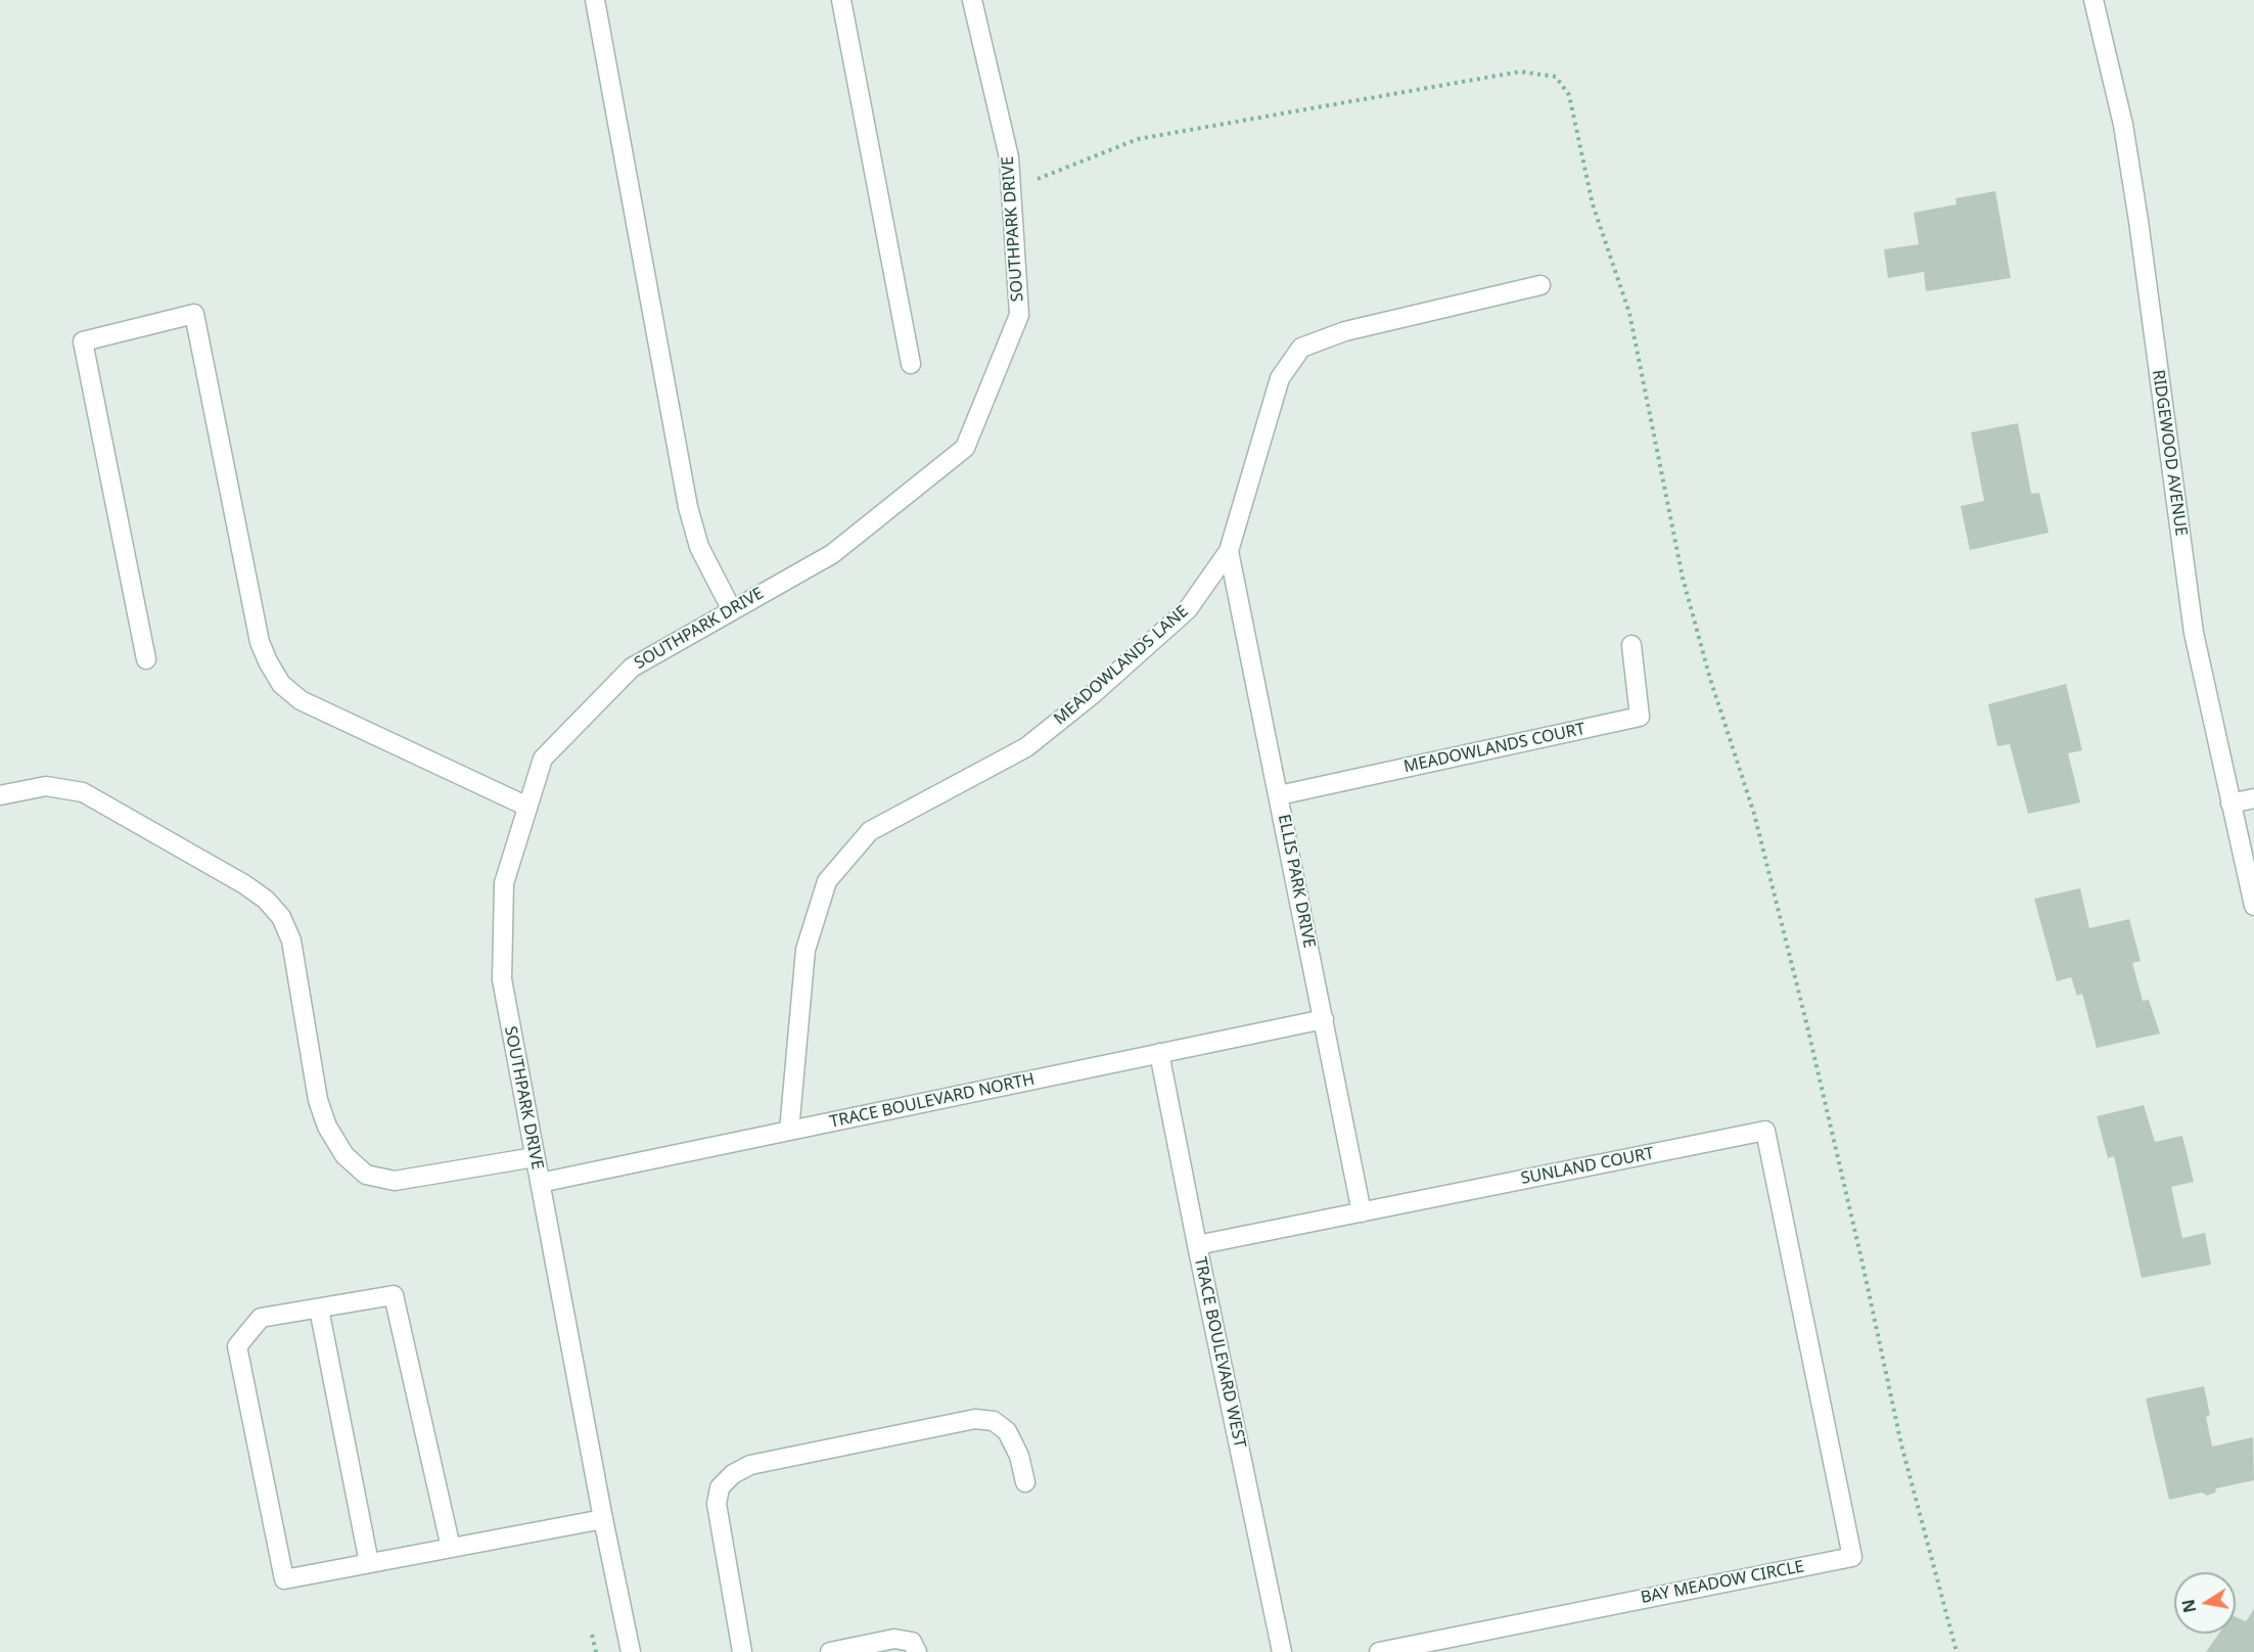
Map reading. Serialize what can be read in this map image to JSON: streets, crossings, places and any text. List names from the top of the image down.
{
  "streets": {
    "street": [
      "SOUTHPARK DRIVE",
      "RIDGEWOOD AVENUE",
      "MEADOWLANDS LANE",
      "MEADOWLANDS COURT",
      "ELLIS PARK DRIVE",
      "TRACE BOULEVARD NORTH",
      "SUNLAND COURT",
      "TRACE BOULEVARD WEST",
      "BAY MEADOW CIRCLE"
    ]
  },
  "crossings": [
    ["SOUTHPARK DRIVE", "TRACE BOULEVARD NORTH"],
    ["MEADOWLANDS LANE", "ELLIS PARK DRIVE"],
    ["MEADOWLANDS LANE", "TRACE BOULEVARD NORTH"],
    ["MEADOWLANDS COURT", "ELLIS PARK DRIVE"],
    ["ELLIS PARK DRIVE", "TRACE BOULEVARD NORTH"],
    ["ELLIS PARK DRIVE", "SUNLAND COURT"],
    ["TRACE BOULEVARD NORTH", "TRACE BOULEVARD WEST"],
    ["SUNLAND COURT", "TRACE BOULEVARD WEST"],
    ["SUNLAND COURT", "BAY MEADOW CIRCLE"]
  ],
  "north": "left"
}
